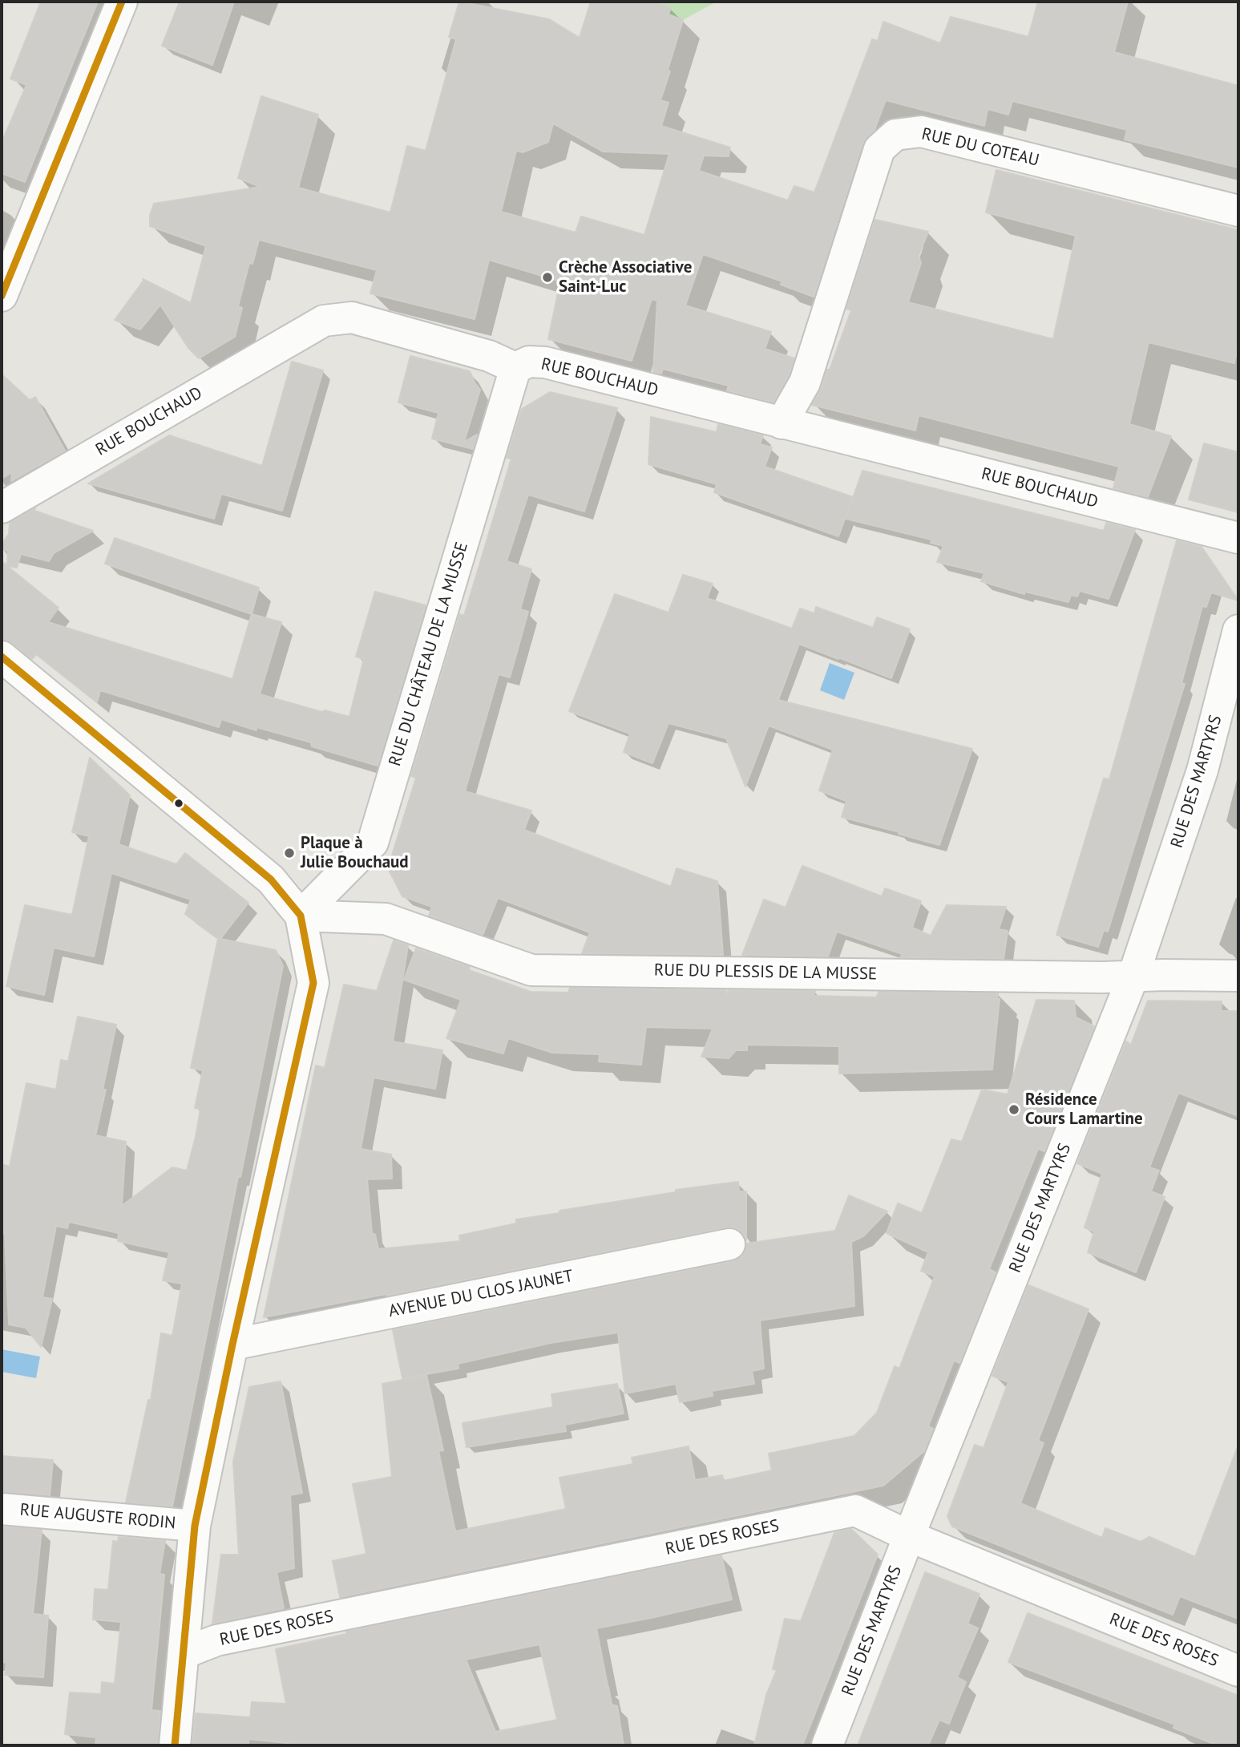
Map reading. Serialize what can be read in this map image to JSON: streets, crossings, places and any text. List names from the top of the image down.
{
  "streets": {
    "street": [
      "RUE DU COTEAU",
      "RUE BOUCHAUD",
      "RUE DU CHÂTEAU DE LA MUSSE",
      "RUE DES MARTYRS",
      "RUE DU PLESSIS DE LA MUSSE",
      "AVENUE DU CLOS JAUNET",
      "RUE AUGUSTE RODIN",
      "RUE DES ROSES"
    ]
  },
  "crossings": [
    ["RUE DU COTEAU", "RUE BOUCHAUD"],
    ["RUE BOUCHAUD", "RUE DU CHÂTEAU DE LA MUSSE"],
    ["RUE DU CHÂTEAU DE LA MUSSE", "RUE DU PLESSIS DE LA MUSSE"],
    ["RUE DES MARTYRS", "RUE DU PLESSIS DE LA MUSSE"],
    ["RUE DES MARTYRS", "RUE DES ROSES"]
  ],
  "places": ["Crèche Associative Saint-Luc", "Plaque à Julie Bouchaud", "Résidence Cours Lamartine"]
}
